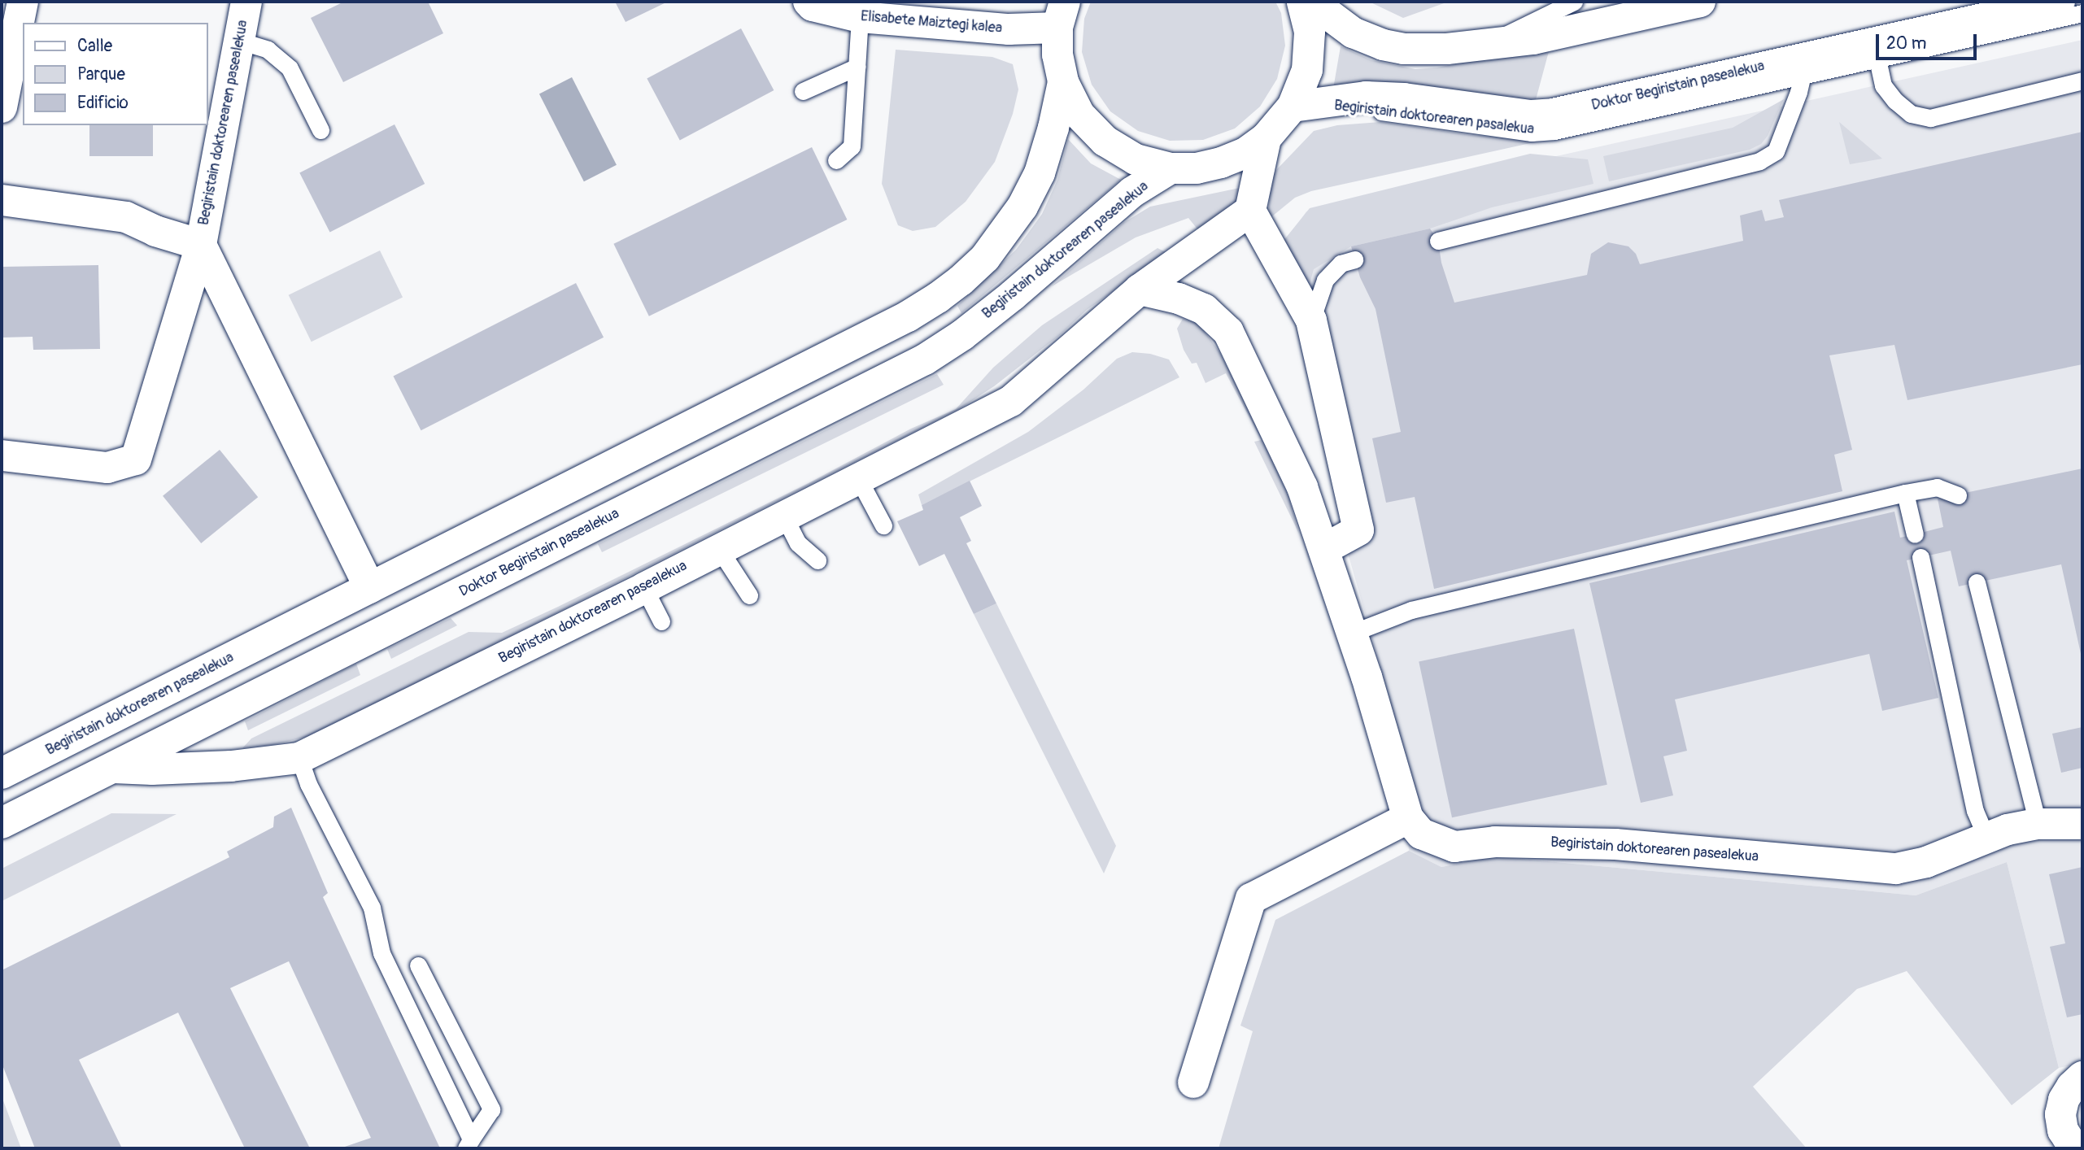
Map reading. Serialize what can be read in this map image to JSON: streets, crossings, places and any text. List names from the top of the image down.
{
  "streets": {
    "street": ["Elisabete Maiztegi kalea", "Doktor Begiristain pasealekua", "Begiristain doktorearen pasealekua"]
  },
  "crossings": [
    ["Doktor Begiristain pasealekua", "Begiristain doktorearen pasealekua"]
  ],
  "legend": ["Calle", "Parque", "Edificio"],
  "scale_bar": "20 m"
}
